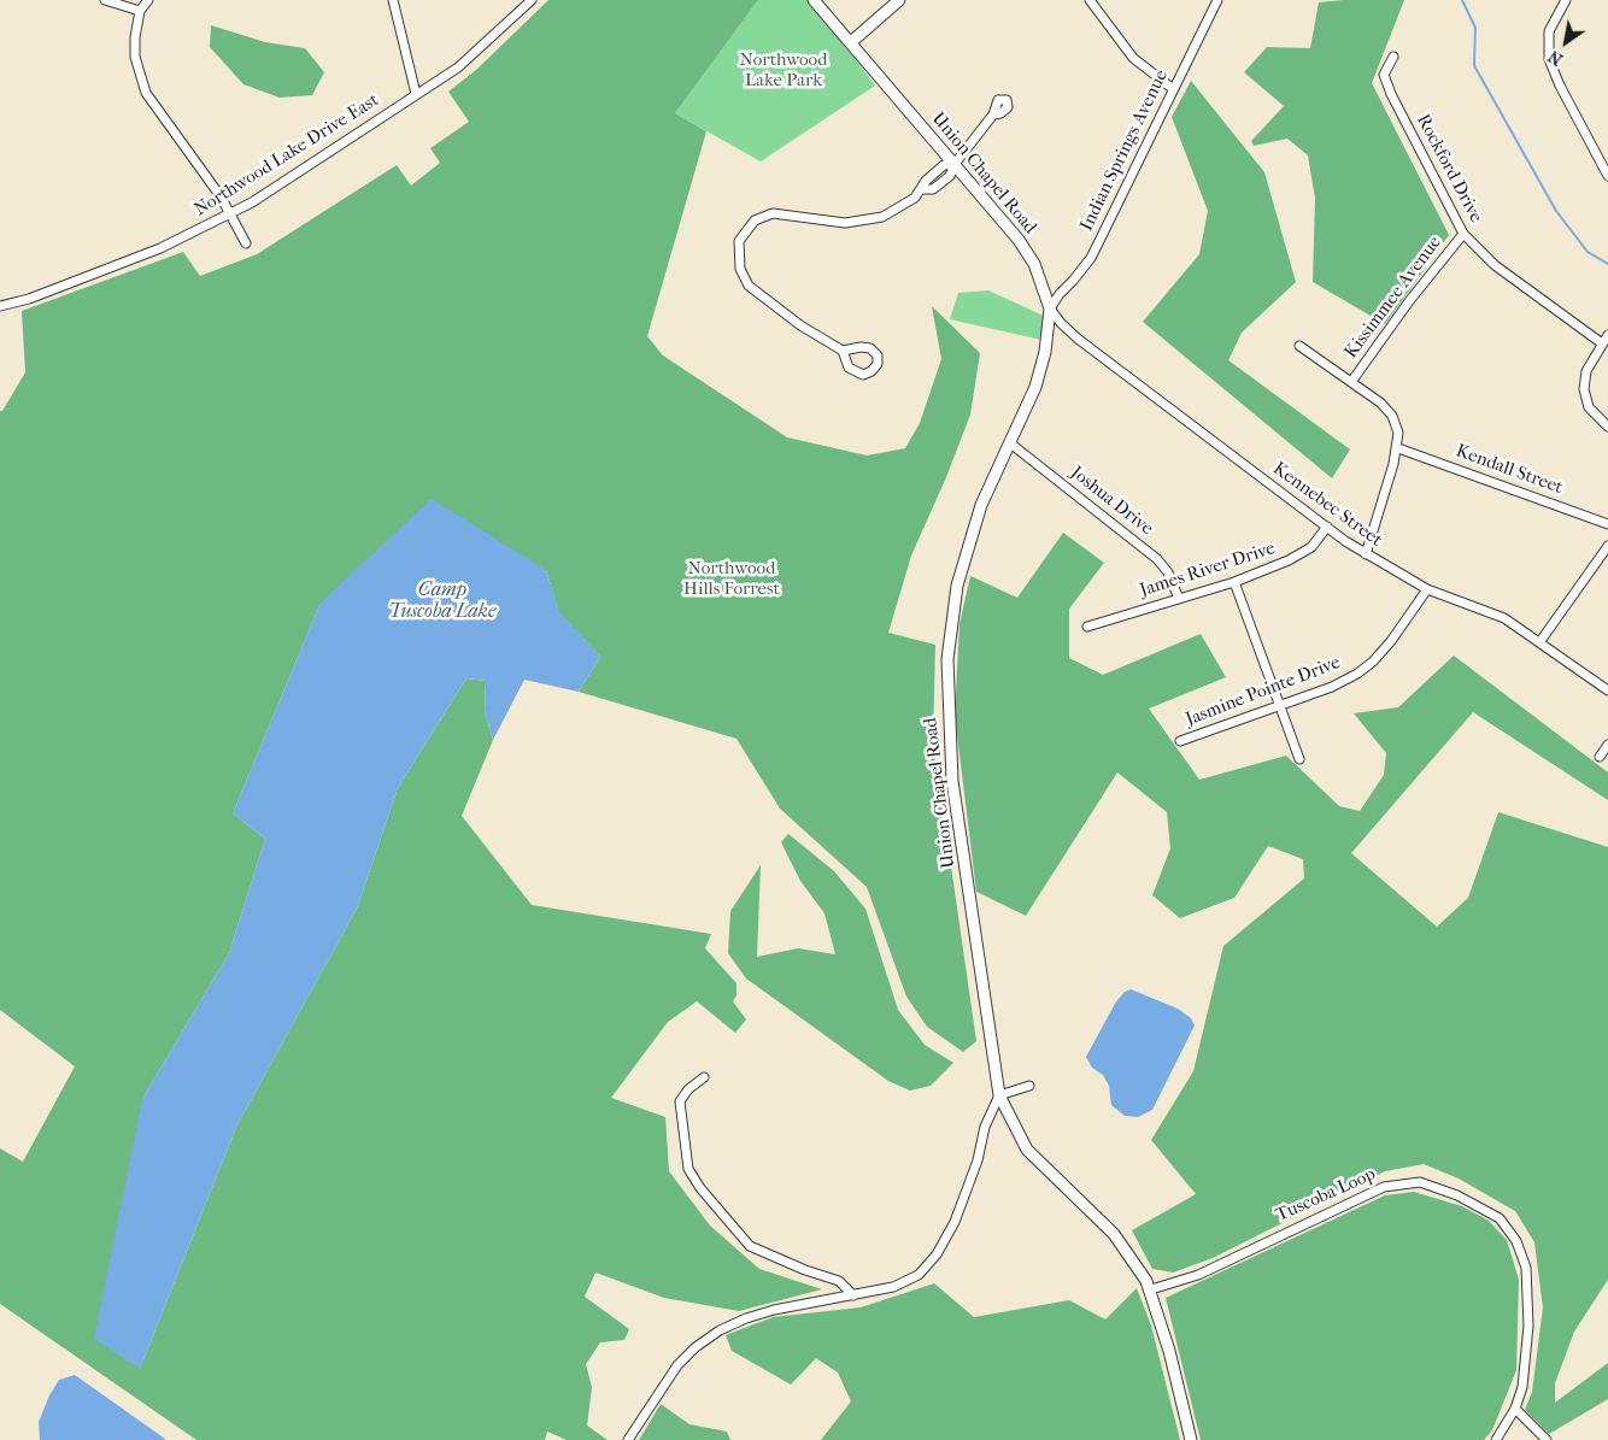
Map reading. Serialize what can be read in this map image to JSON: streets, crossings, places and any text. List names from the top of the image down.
{
  "streets": {
    "street": [
      "Indian Springs Avenue",
      "Northwood Lake Drive East",
      "Rockford Drive",
      "Union Chapel Road",
      "Kissimmee Avenue",
      "Kendall Street",
      "Joshua Drive",
      "Kennebec Street",
      "James River Drive",
      "Jasmine Pointe Drive",
      "Tuscoba Loop"
    ]
  },
  "crossings": [
    ["Indian Springs Avenue", "Union Chapel Road"],
    ["Indian Springs Avenue", "Kennebec Street"],
    ["Rockford Drive", "Kissimmee Avenue"],
    ["Union Chapel Road", "Joshua Drive"],
    ["Union Chapel Road", "Kennebec Street"],
    ["Union Chapel Road", "Tuscoba Loop"],
    ["Joshua Drive", "James River Drive"],
    ["Kennebec Street", "James River Drive"],
    ["Kennebec Street", "Jasmine Pointe Drive"]
  ],
  "water": ["Camp Tuscoba Lake"],
  "parks": ["Northwood Lake Park", "Northwood Hills Forrest"],
  "north": "bottom left"
}
